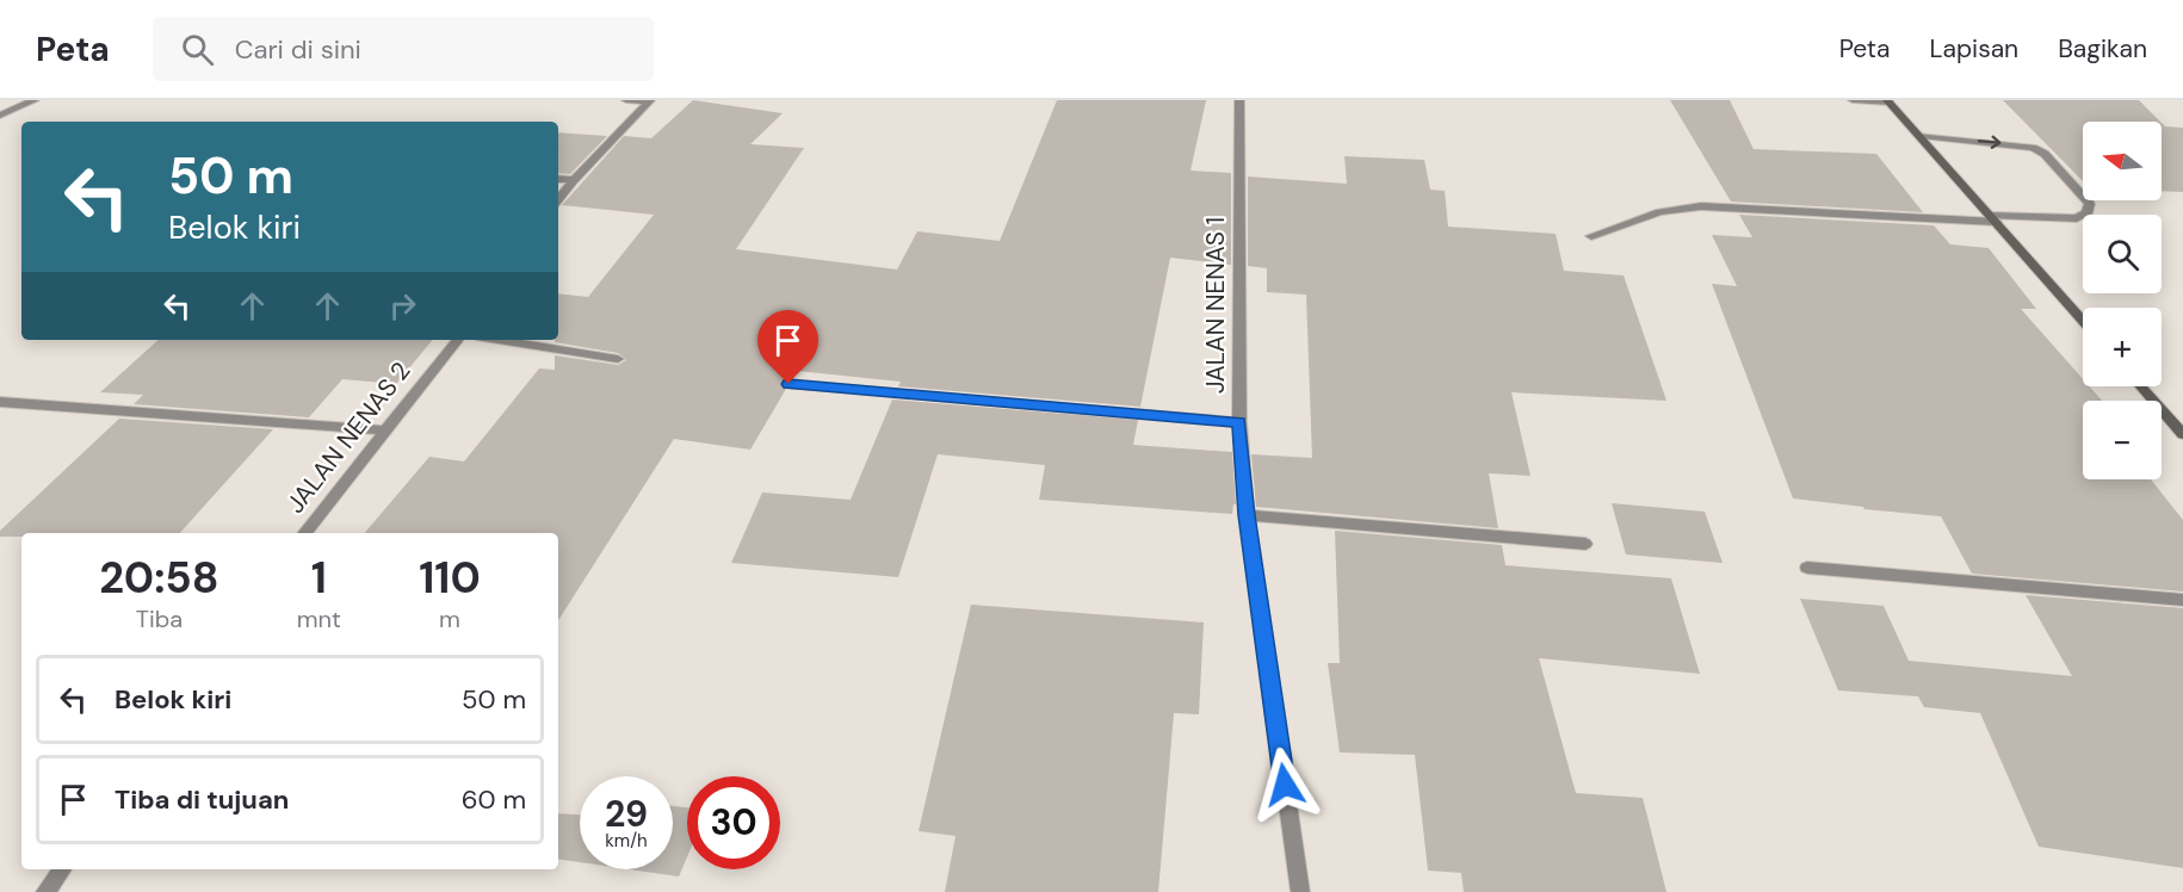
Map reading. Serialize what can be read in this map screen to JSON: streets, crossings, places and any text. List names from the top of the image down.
{
  "streets": {
    "street": ["JALAN NENAS 1", "JALAN NENAS 2"]
  },
  "north": "left",
  "page": {
    "header": "Peta",
    "search": "Cari di sini",
    "nav": ["Peta", "Lapisan", "Bagikan"],
    "map_buttons": ["+", "−"],
    "turn": ["50 m", "Belok kiri"],
    "eta": [
      "20:58",
      "Tiba",
      "1",
      "mnt",
      "110",
      "m"
    ],
    "list": [
      {
        "name": "Belok kiri",
        "value": "50 m"
      },
      {
        "name": "Tiba di tujuan",
        "value": "60 m"
      }
    ],
    "speed": "29 km/h",
    "limit": "30"
  }
}
